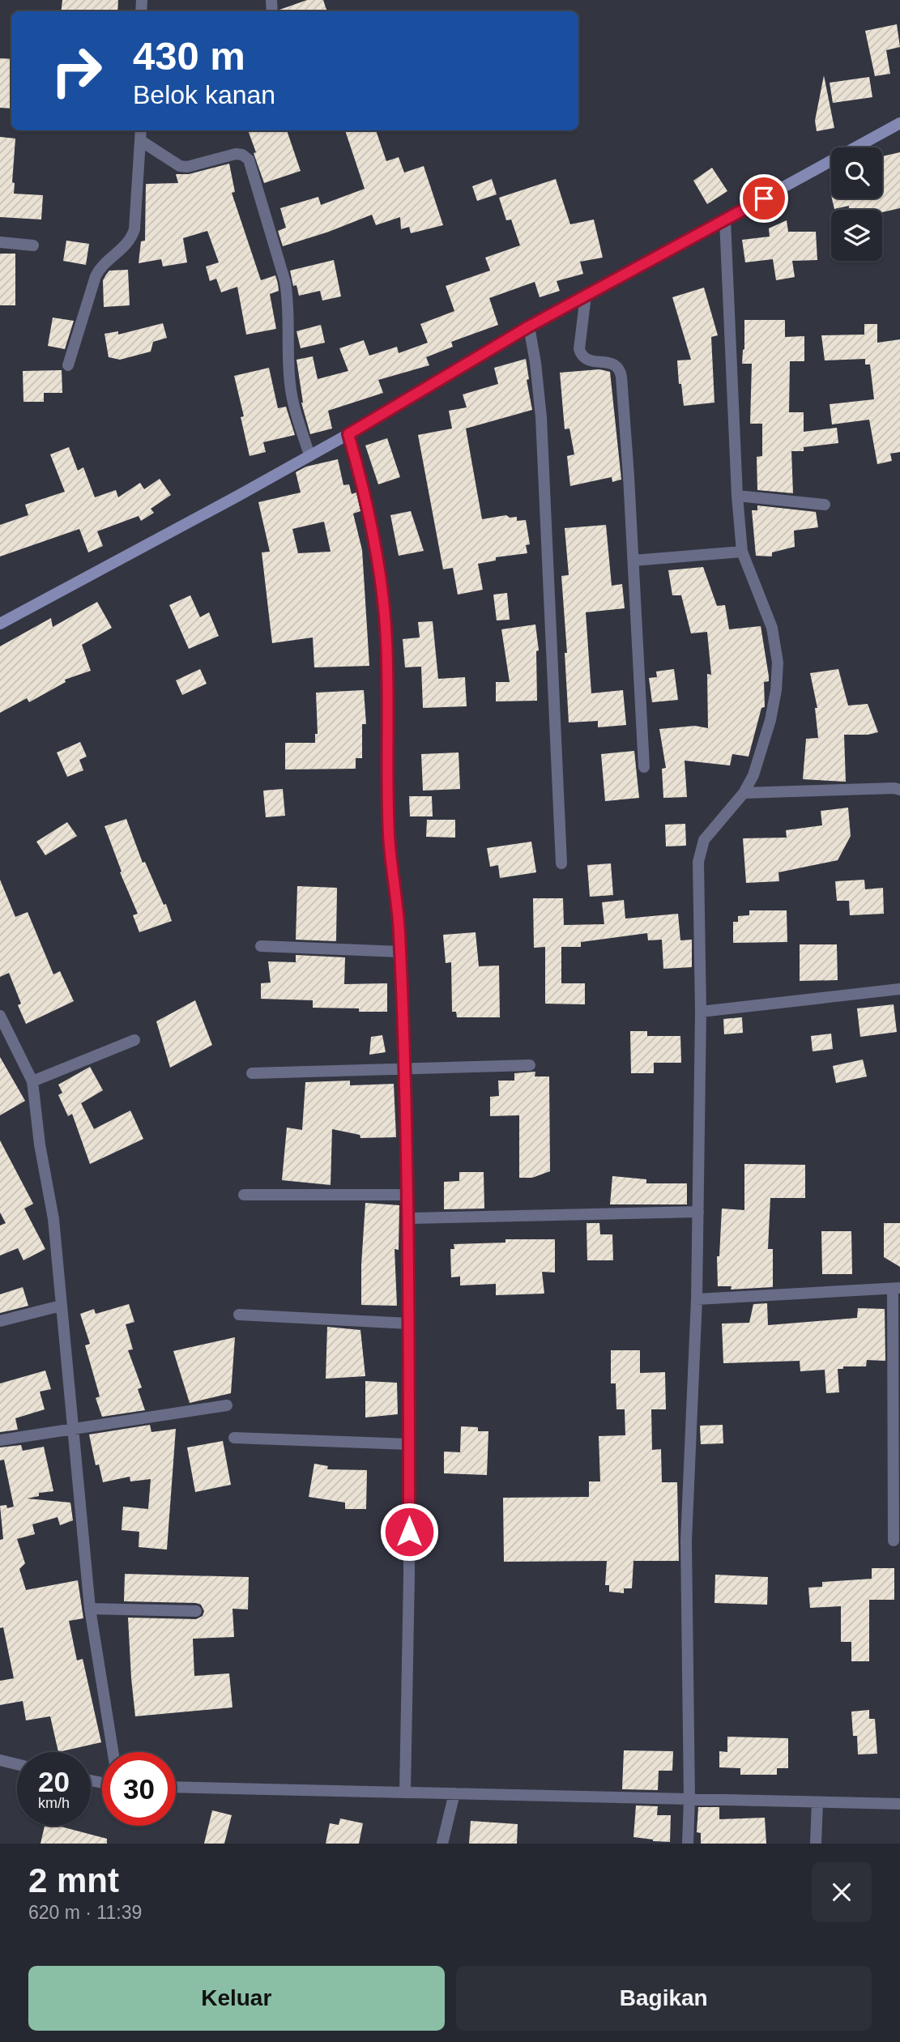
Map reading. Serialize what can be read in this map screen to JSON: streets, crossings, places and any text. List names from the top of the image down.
{
  "page": {
    "turn": ["430 m", "Belok kanan"],
    "speed": "20 km/h",
    "limit": "30",
    "heading": ["2 mnt", "620 m · 11:39"],
    "buttons": ["Keluar", "Bagikan"]
  }
}
